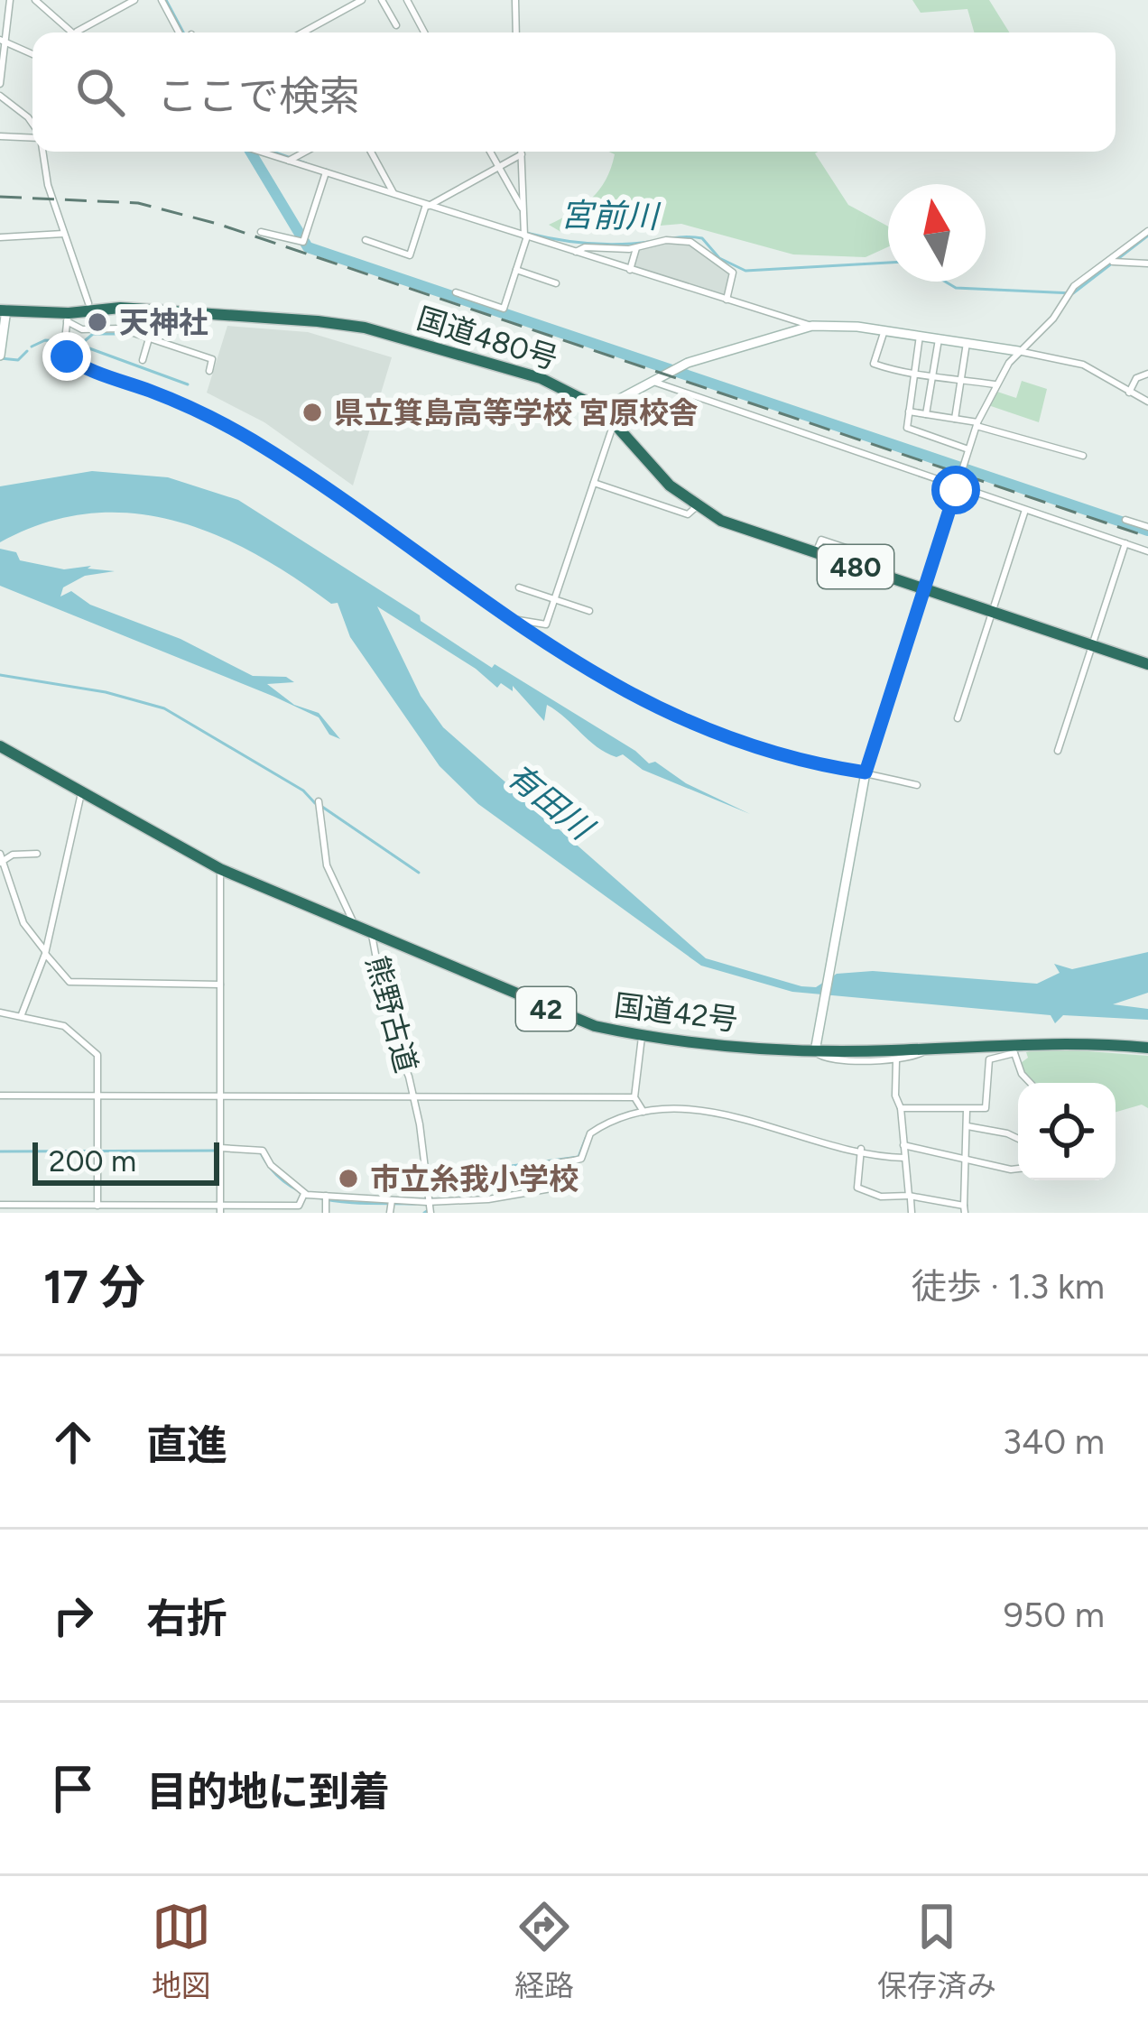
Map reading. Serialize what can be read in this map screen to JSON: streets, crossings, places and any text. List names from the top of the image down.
{
  "streets": {
    "highway": [
      "国道480号",
      "480",
      "42",
      "国道42号"
    ],
    "street": ["熊野古道"]
  },
  "crossings": [
    ["国道42号", "熊野古道"]
  ],
  "water": ["宮前川", "有田川"],
  "places": ["天神社", "県立箕島高等学校 宮原校舎", "市立糸我小学校"],
  "scale_bar": "200 m",
  "north": "top",
  "page": {
    "search": "ここで検索",
    "scale": "200 m",
    "heading": ["17 分", "徒歩 · 1.3 km"],
    "list": [
      ["直進", "340 m"],
      ["右折", "950 m"],
      "目的地に到着"
    ],
    "nav": ["地図", "経路", "保存済み"]
  }
}
